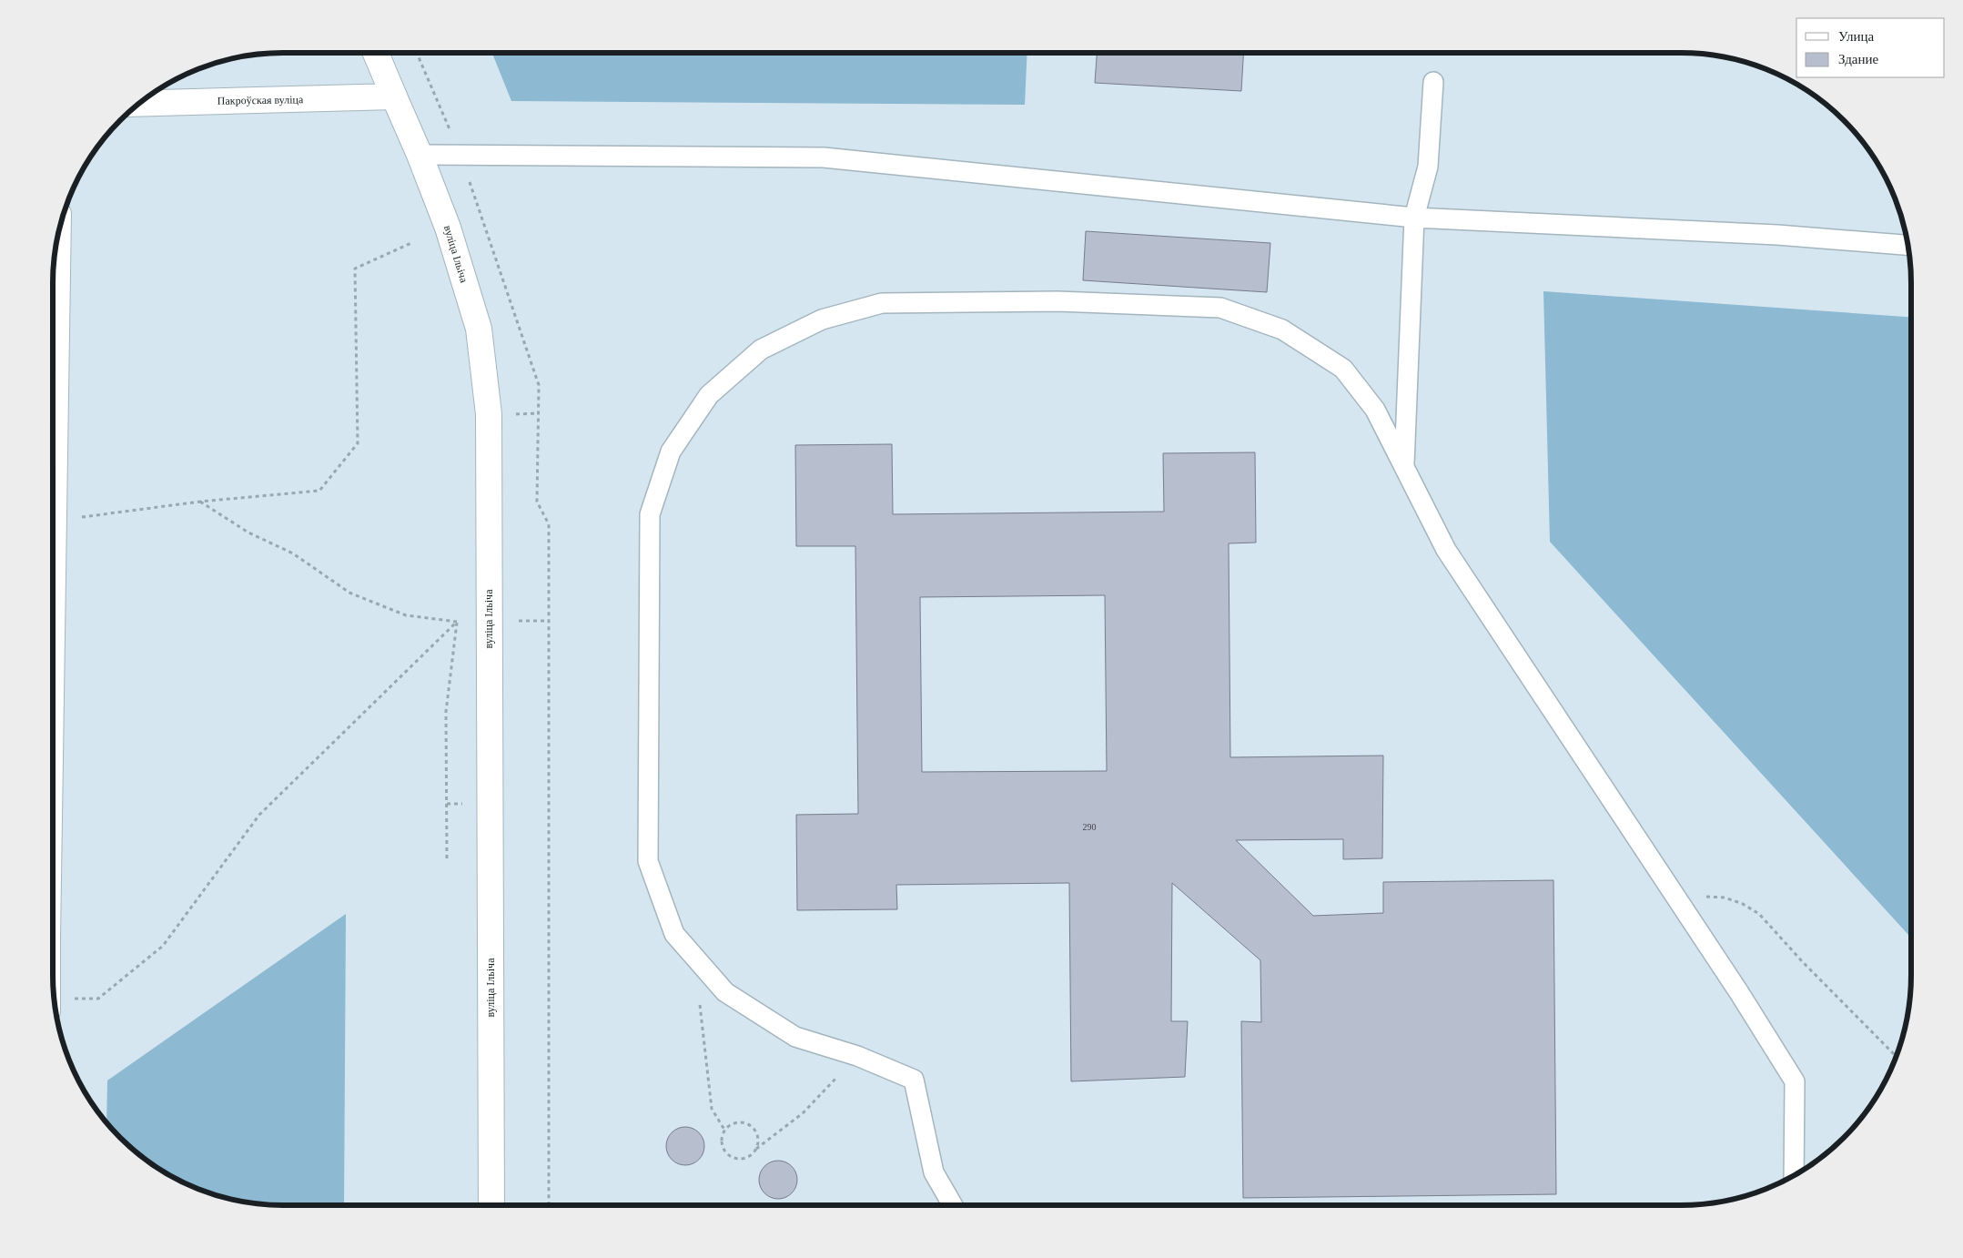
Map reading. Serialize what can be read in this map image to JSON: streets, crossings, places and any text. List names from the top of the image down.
{
  "streets": {
    "street": ["Пакроўская вуліца", "вуліца Ільіча"]
  },
  "crossings": [
    ["Пакроўская вуліца", "вуліца Ільіча"]
  ],
  "house_numbers": ["290"],
  "legend": ["Улица", "Здание"]
}
